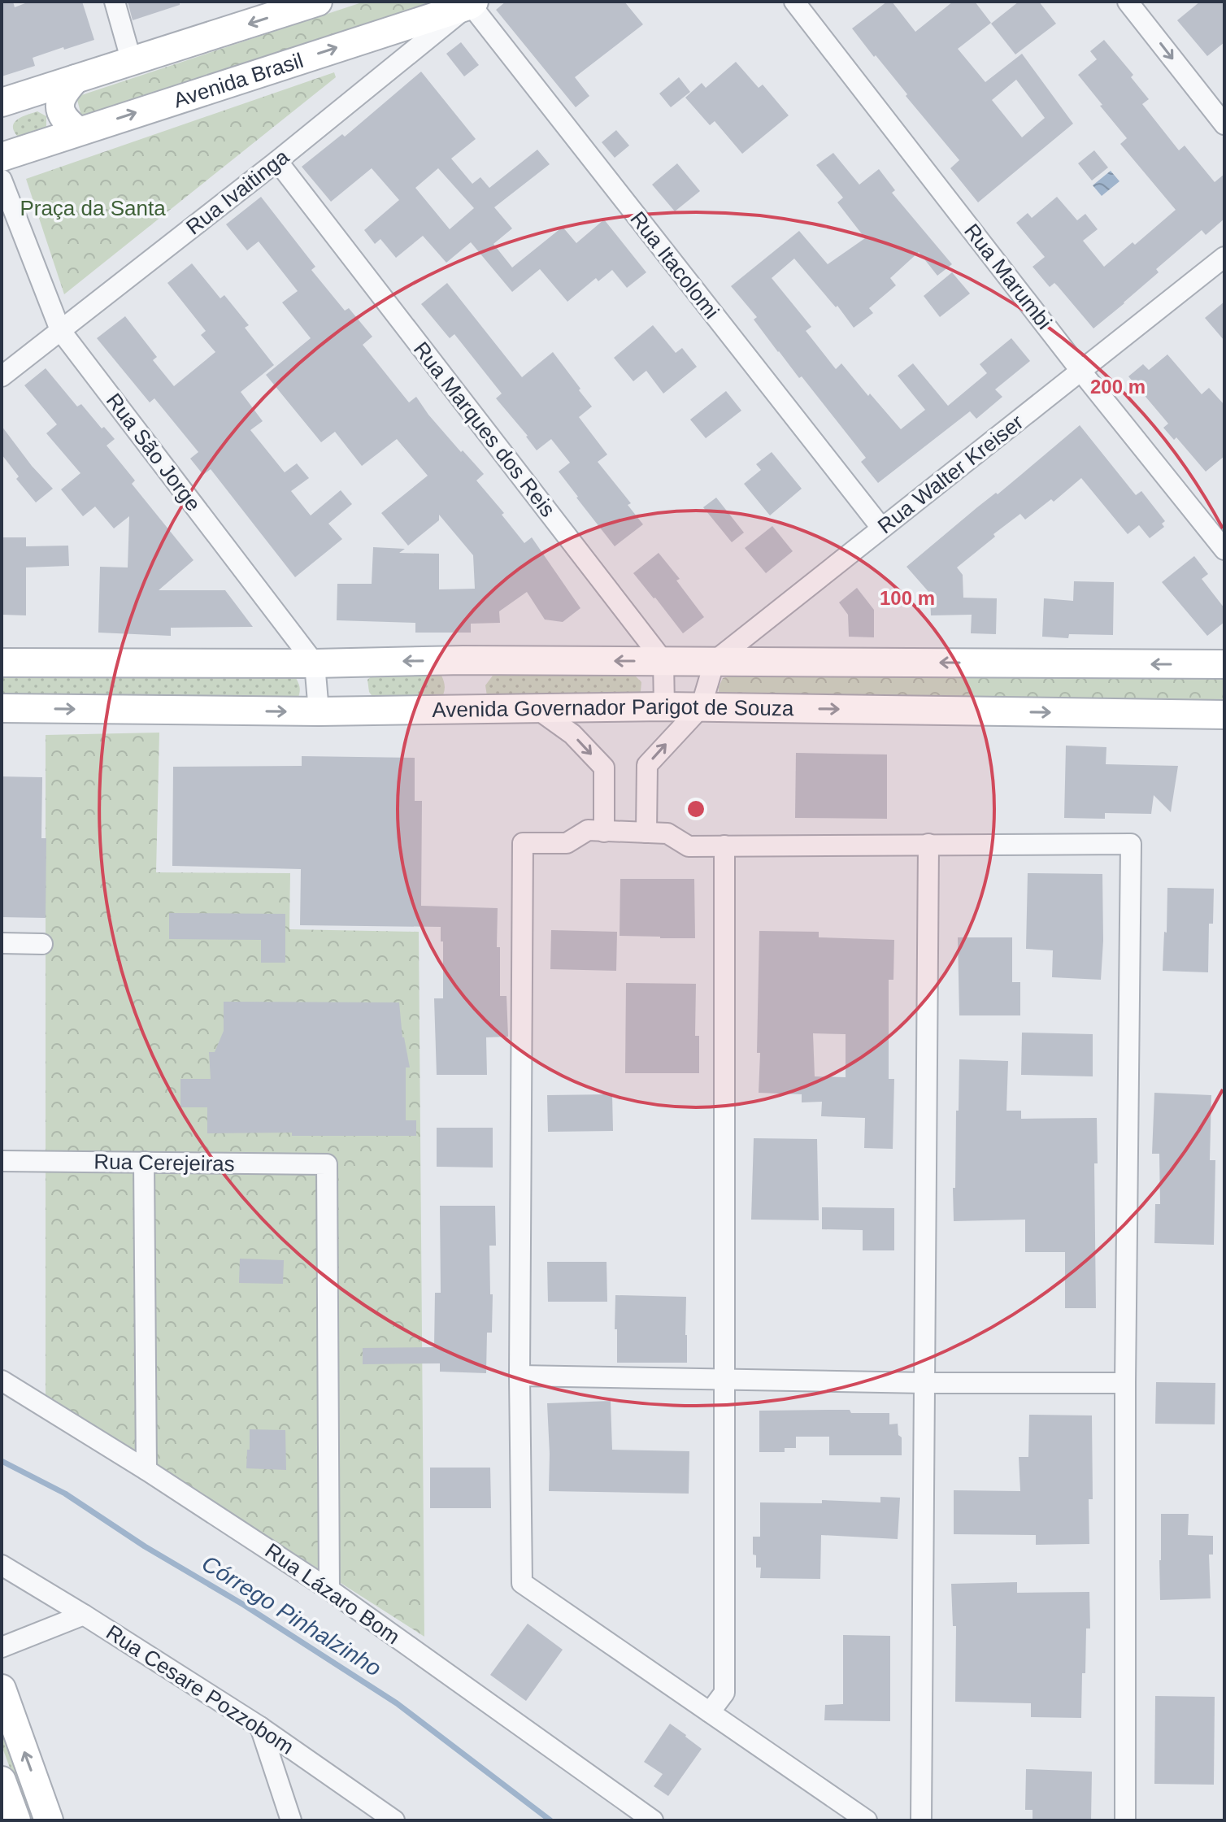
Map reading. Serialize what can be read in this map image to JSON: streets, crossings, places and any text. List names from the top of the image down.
{
  "streets": {
    "street": [
      "Avenida Brasil",
      "Rua Ivaitinga",
      "Rua Itacolomi",
      "Rua Marumbi",
      "Rua Marques dos Reis",
      "Rua São Jorge",
      "Rua Walter Kreiser",
      "Avenida Governador Parigot de Souza",
      "Rua Cerejeiras",
      "Rua Lázaro Bom",
      "Rua Cesare Pozzobom"
    ]
  },
  "crossings": [
    ["Avenida Brasil", "Rua Ivaitinga"],
    ["Avenida Brasil", "Rua Itacolomi"],
    ["Rua Ivaitinga", "Rua Itacolomi"],
    ["Rua Ivaitinga", "Rua Marques dos Reis"],
    ["Rua Ivaitinga", "Rua São Jorge"],
    ["Rua Itacolomi", "Rua Walter Kreiser"],
    ["Rua Marumbi", "Rua Walter Kreiser"],
    ["Rua Cerejeiras", "Rua Lázaro Bom"]
  ],
  "water": ["Córrego Pinhalzinho"],
  "parks": ["Praça da Santa"],
  "rings": ["200 m", "100 m"]
}
